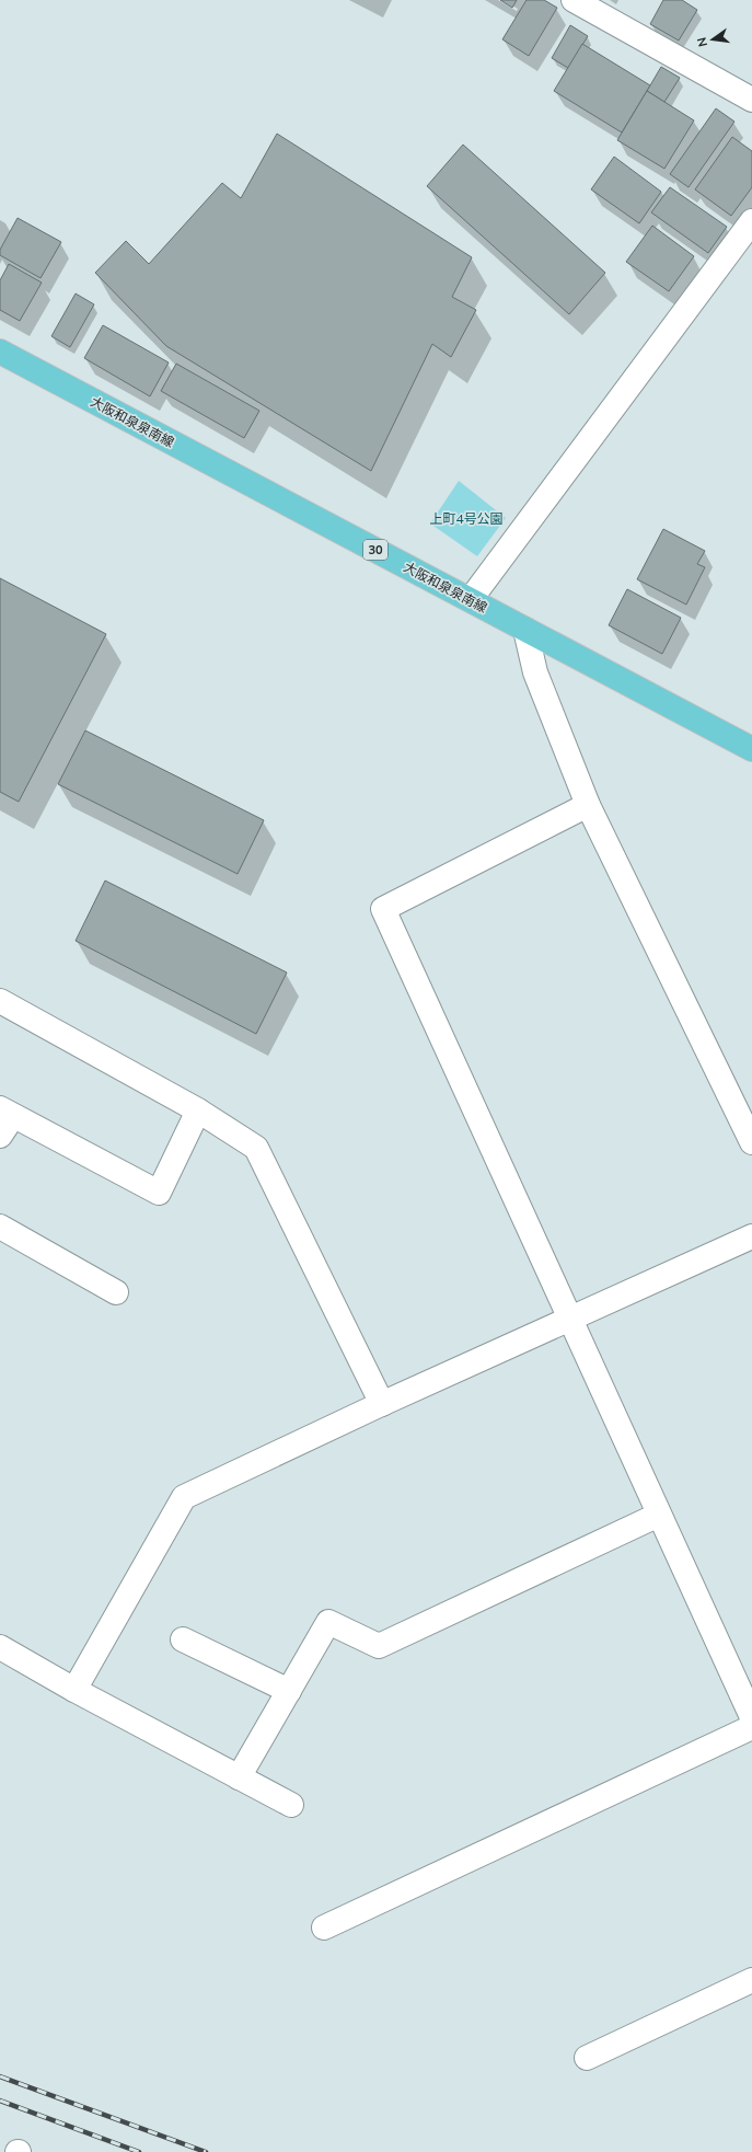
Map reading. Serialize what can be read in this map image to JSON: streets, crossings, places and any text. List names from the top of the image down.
{
  "streets": {
    "main road": ["大阪和泉泉南線", "30"]
  },
  "parks": ["上町4号公園"],
  "north": "left"
}
